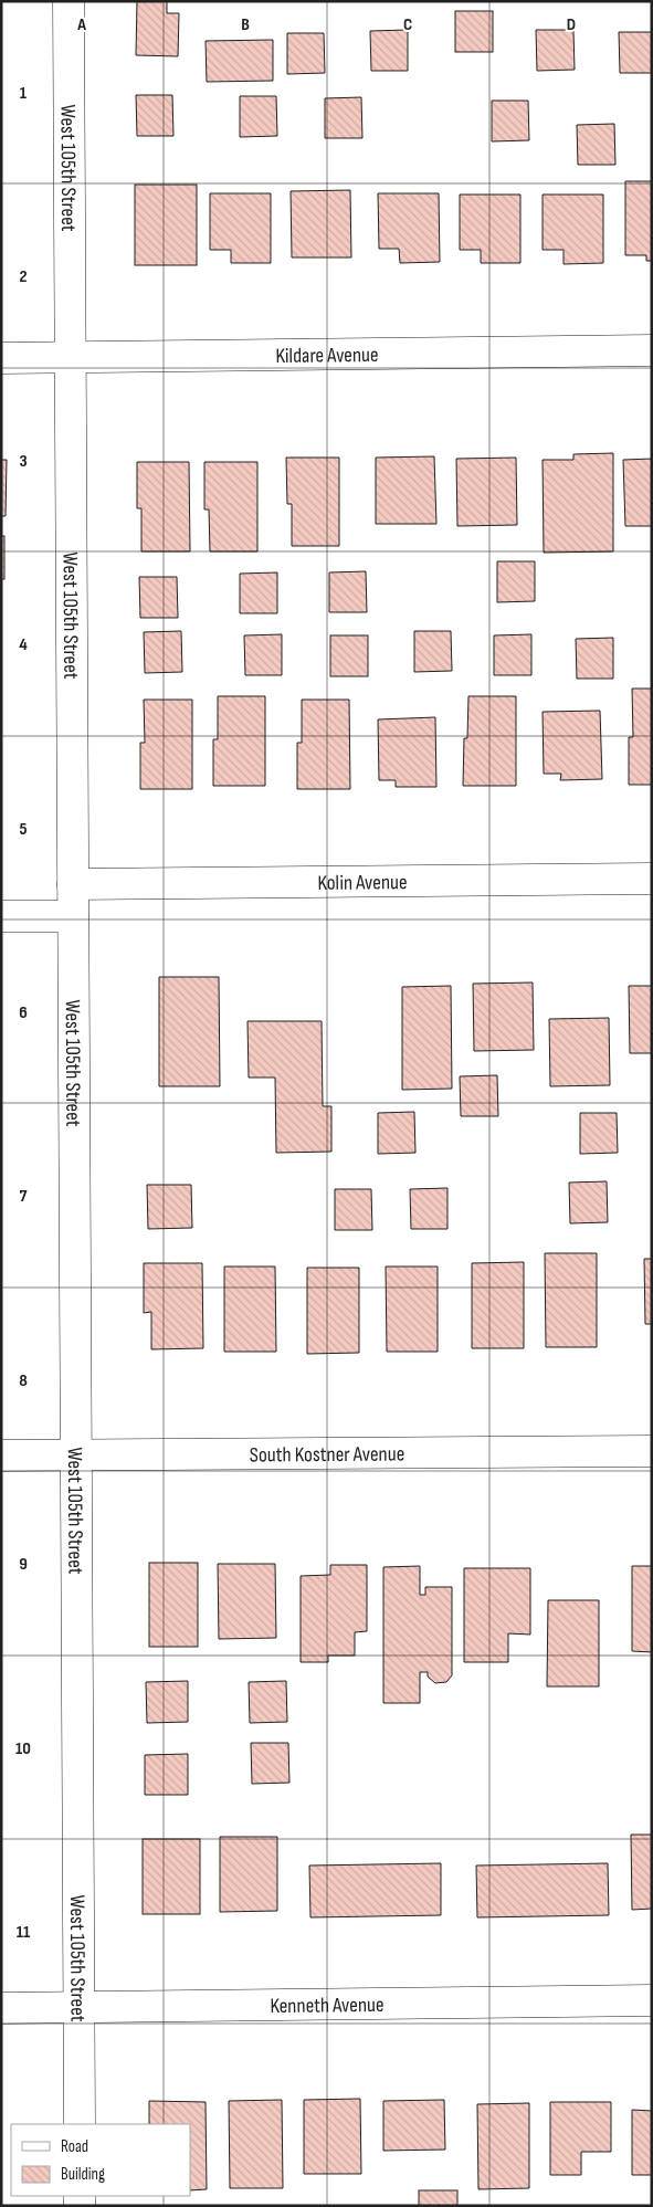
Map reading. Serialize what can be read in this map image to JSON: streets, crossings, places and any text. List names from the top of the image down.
{
  "streets": {
    "street": [
      "West 105th Street",
      "Kildare Avenue",
      "Kolin Avenue",
      "South Kostner Avenue",
      "Kenneth Avenue"
    ]
  },
  "crossings": [
    ["West 105th Street", "Kildare Avenue"],
    ["West 105th Street", "Kolin Avenue"],
    ["West 105th Street", "South Kostner Avenue"],
    ["West 105th Street", "Kenneth Avenue"]
  ],
  "legend": ["Road", "Building"],
  "grid": {
    "columns": [
      "A",
      "B",
      "C",
      "D"
    ],
    "rows": [
      "1",
      "2",
      "3",
      "4",
      "5",
      "6",
      "7",
      "8",
      "9",
      "10",
      "11"
    ]
  }
}
